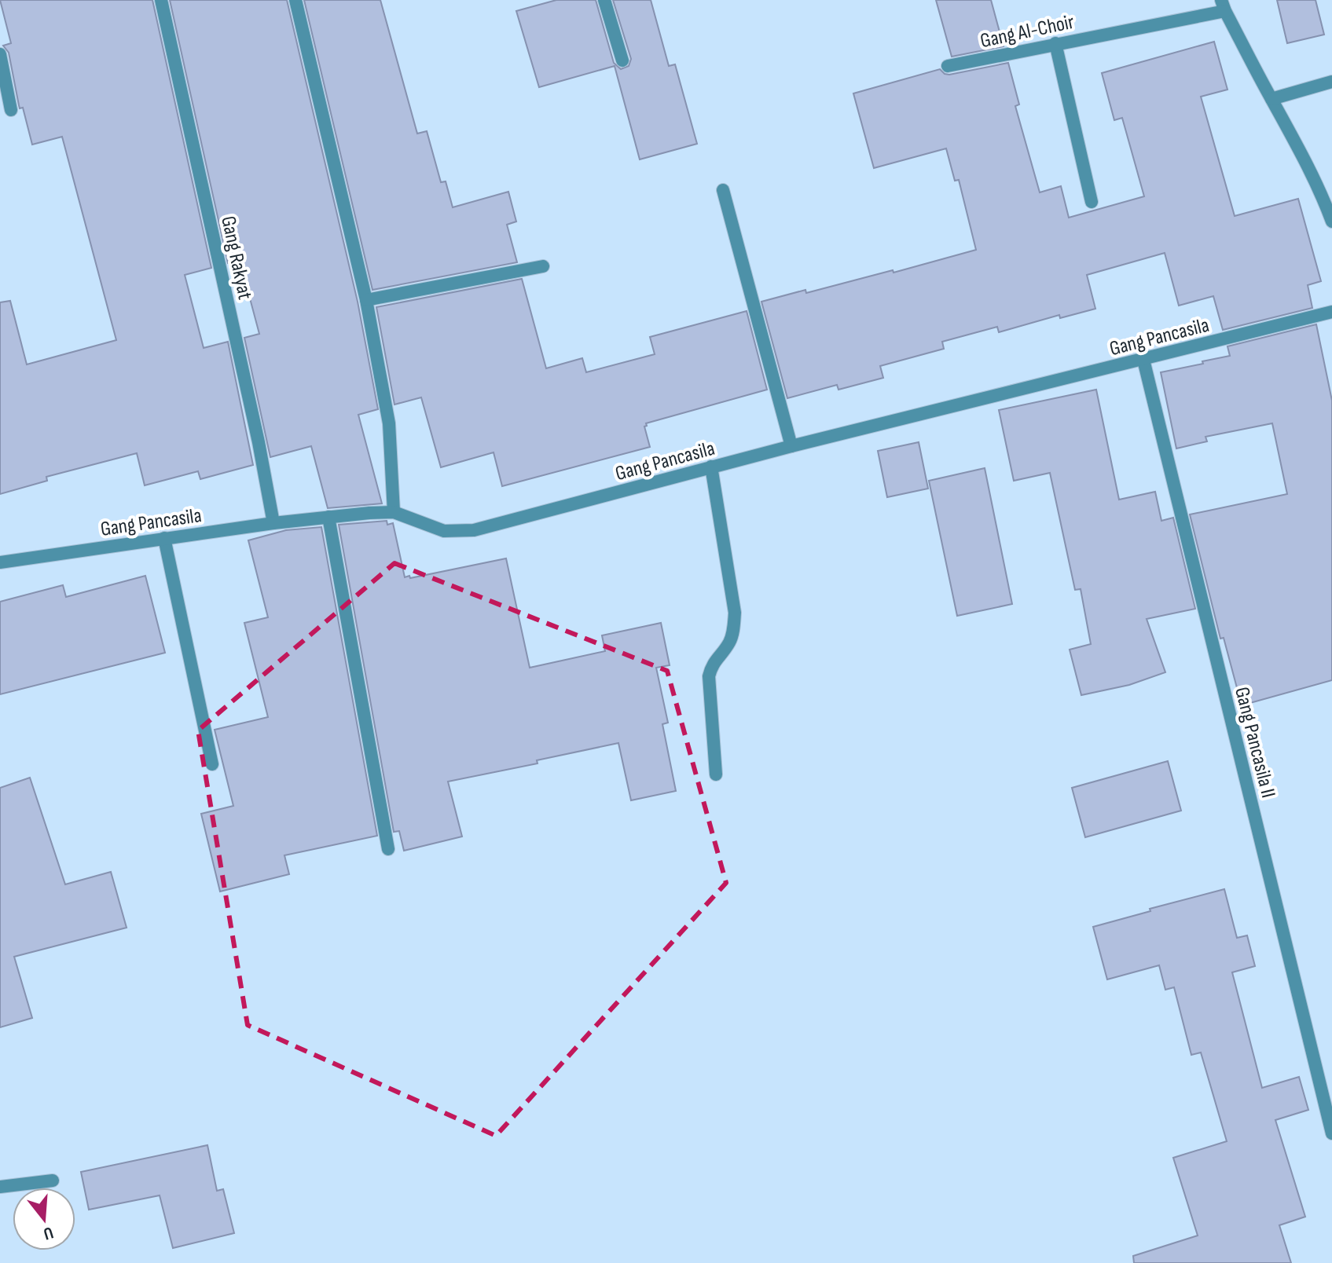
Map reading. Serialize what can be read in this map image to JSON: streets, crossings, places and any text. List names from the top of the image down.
{
  "streets": {
    "street": [
      "Gang Al-Choir",
      "Gang Rakyat",
      "Gang Pancasila",
      "Gang Pancasila II"
    ]
  },
  "crossings": [
    ["Gang Rakyat", "Gang Pancasila"],
    ["Gang Pancasila", "Gang Pancasila II"]
  ],
  "north": "bottom"
}
